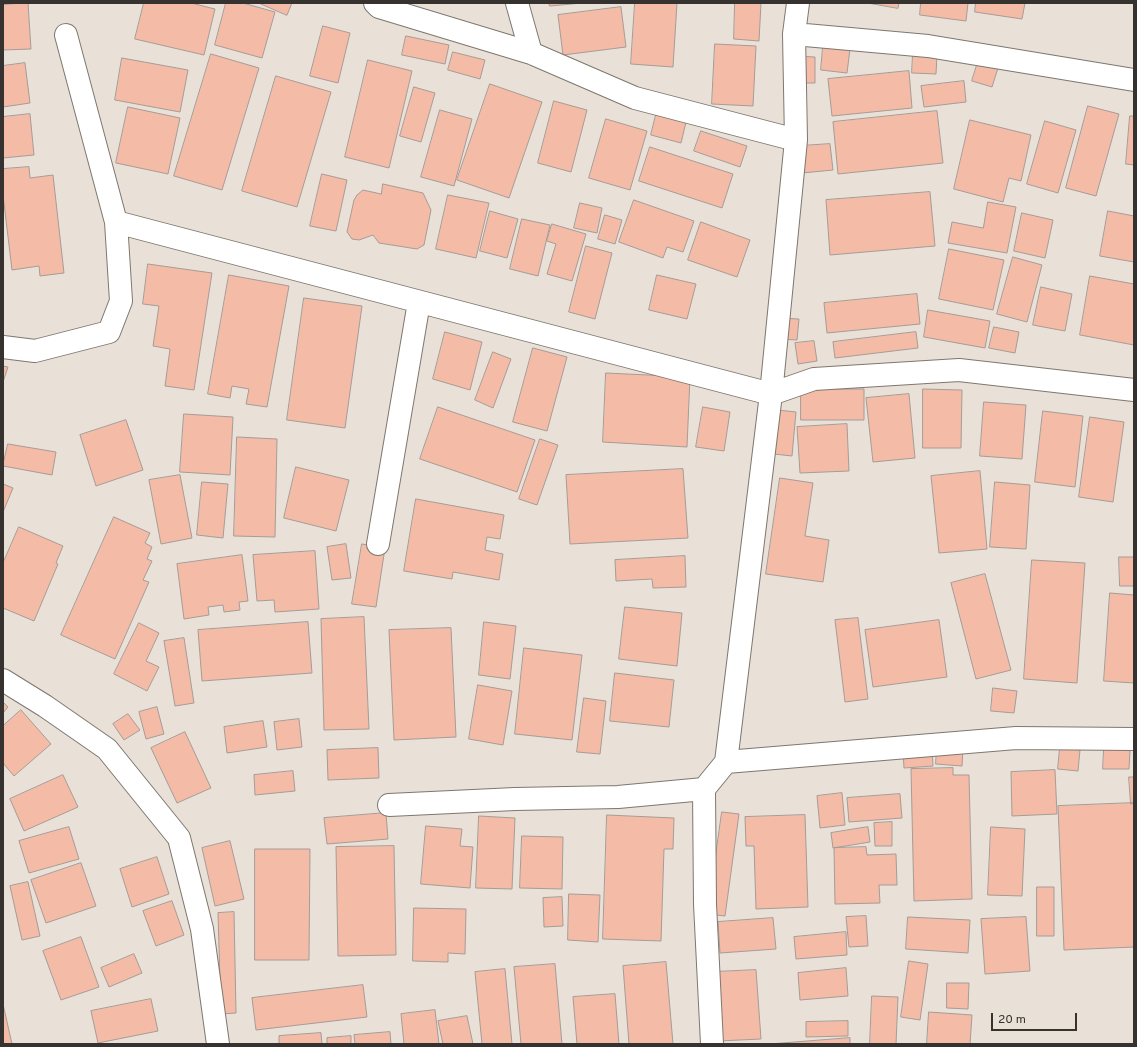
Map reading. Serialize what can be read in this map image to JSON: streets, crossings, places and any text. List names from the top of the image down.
{
  "scale_bar": "20 m"
}
